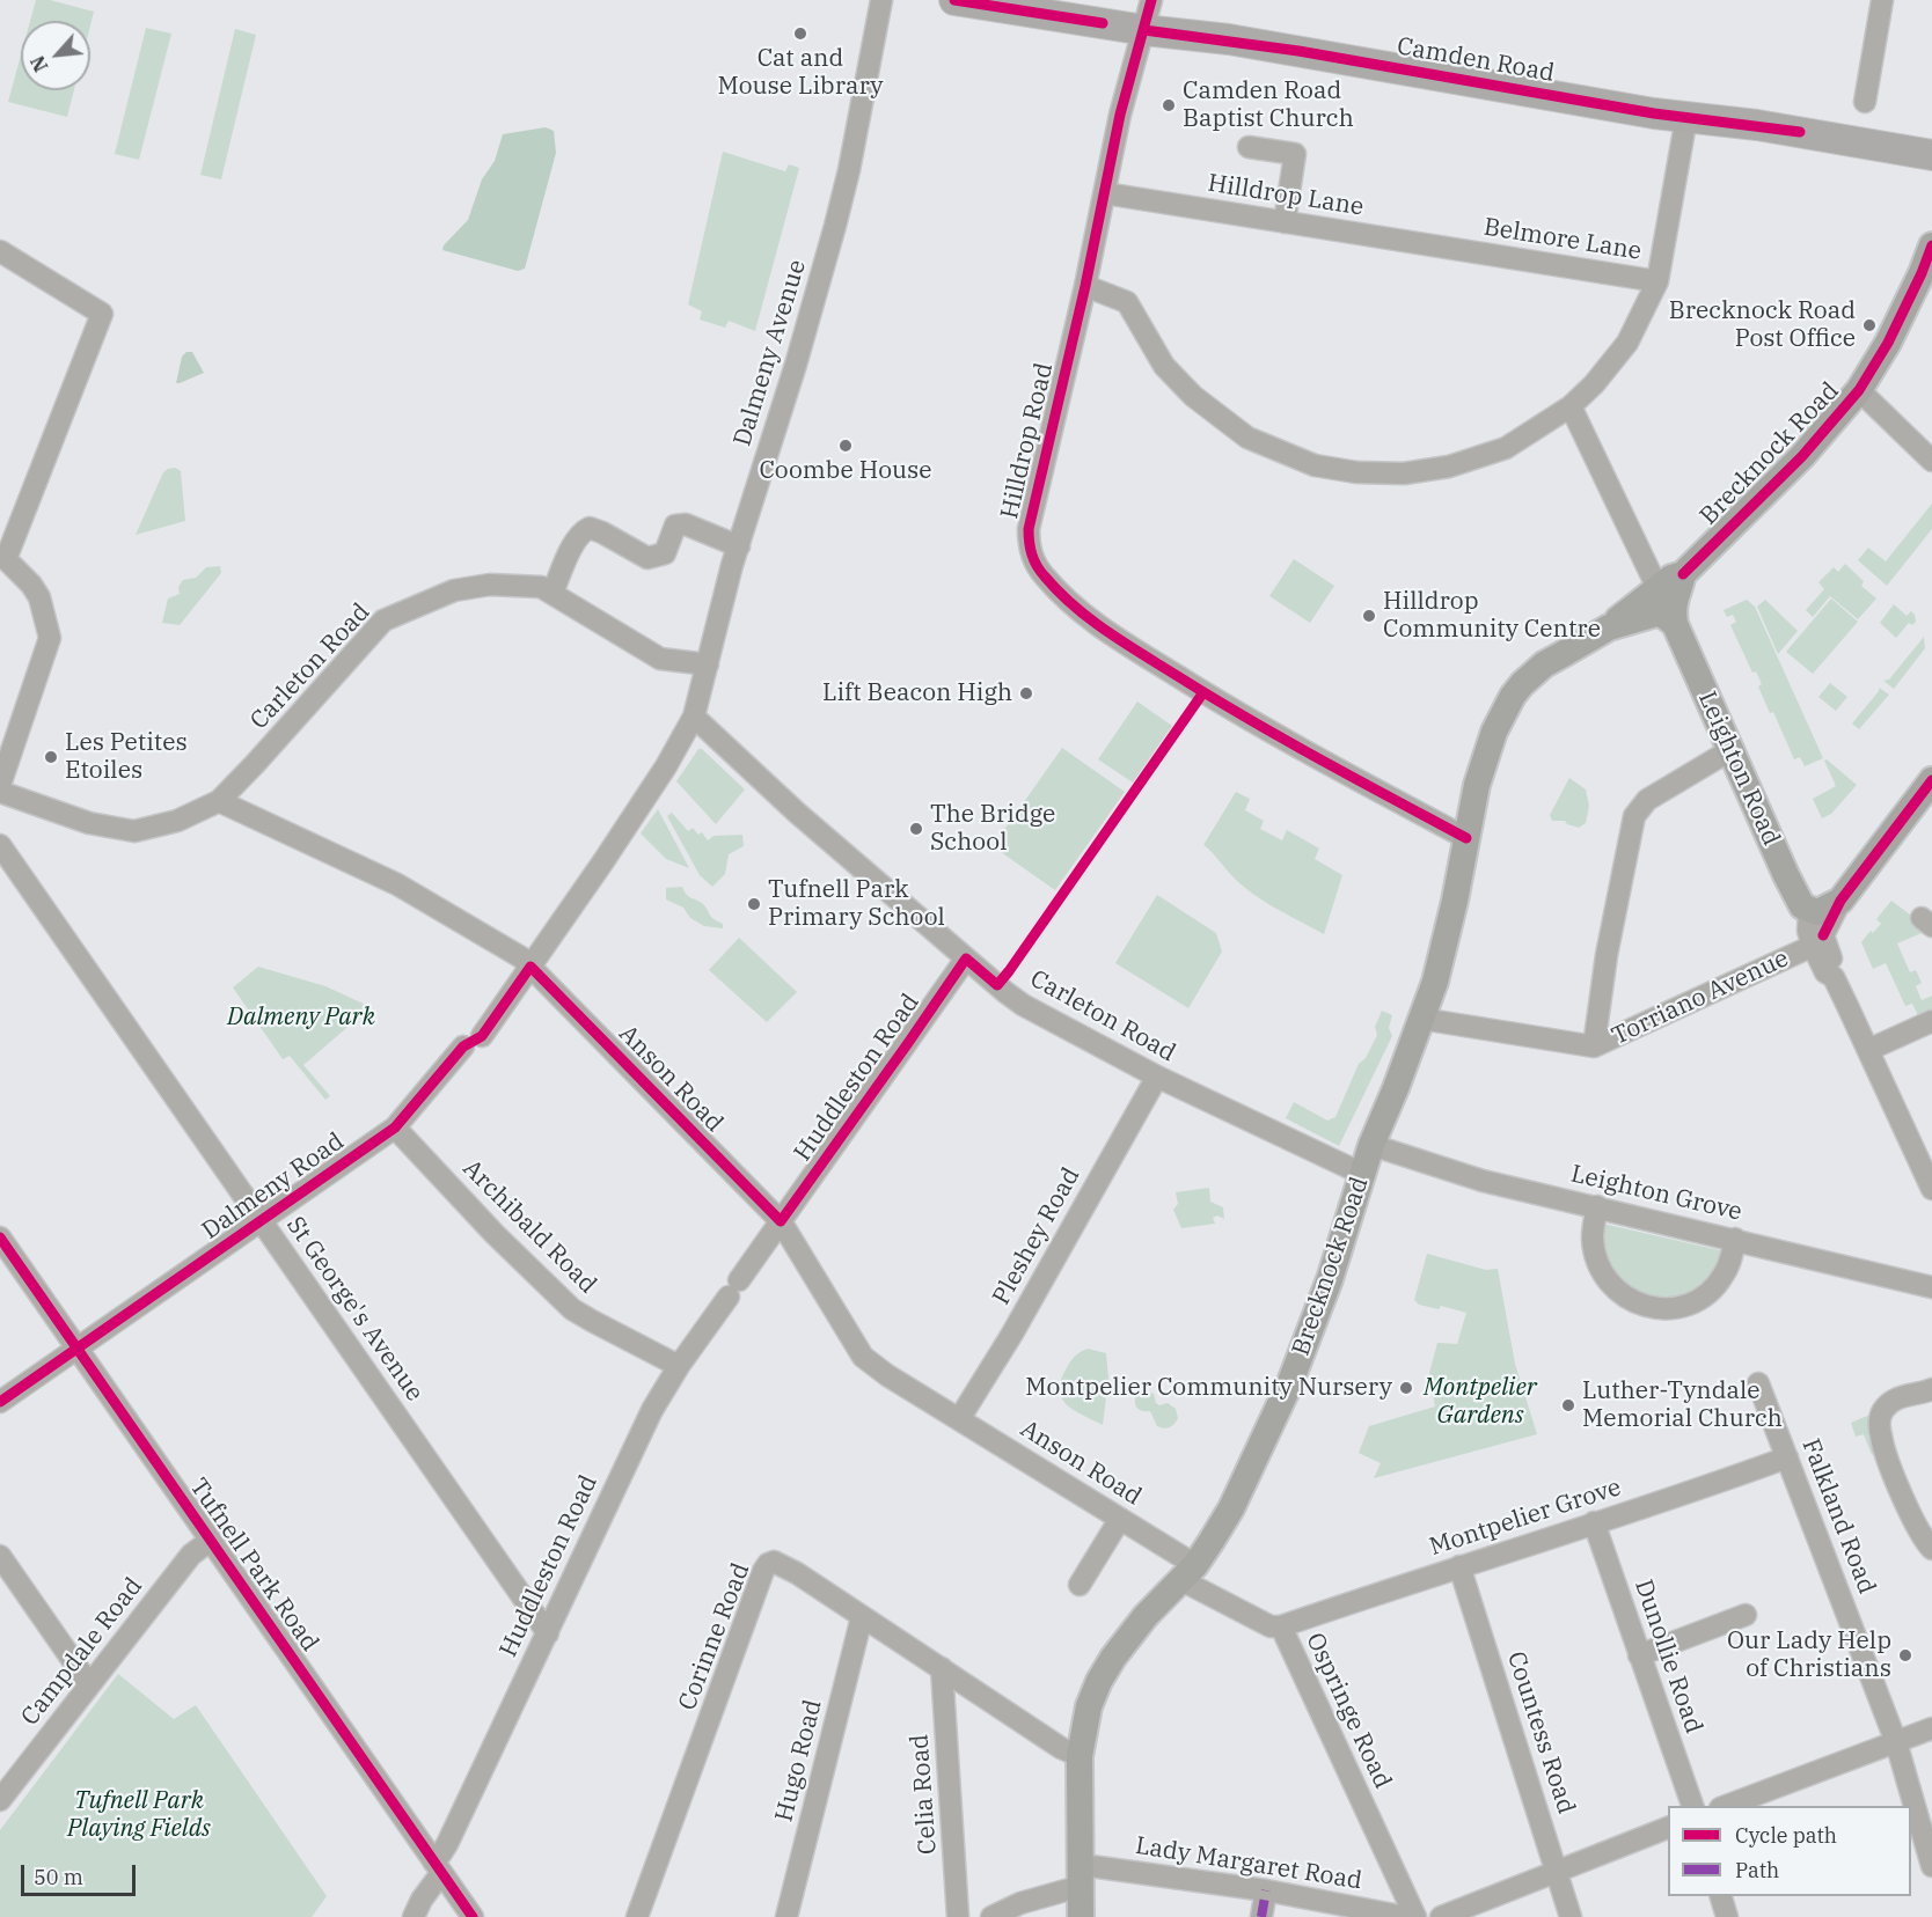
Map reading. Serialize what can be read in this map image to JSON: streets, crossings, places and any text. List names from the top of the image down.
{
  "streets": {
    "highway": ["Camden Road"],
    "main road": ["Brecknock Road", "Leighton Road"],
    "street": [
      "Hilldrop Lane",
      "Belmore Lane",
      "Dalmeny Avenue",
      "Hilldrop Road",
      "Carleton Road",
      "Torriano Avenue",
      "Huddleston Road",
      "Anson Road",
      "Dalmeny Road",
      "Leighton Grove",
      "Archibald Road",
      "Pleshey Road",
      "St George's Avenue",
      "Falkland Road",
      "Montpelier Grove",
      "Tufnell Park Road",
      "Corinne Road",
      "Campdale Road",
      "Dunollie Road",
      "Ospringe Road",
      "Countess Road",
      "Hugo Road",
      "Celia Road",
      "Lady Margaret Road"
    ]
  },
  "crossings": [
    ["Camden Road", "Hilldrop Road"],
    ["Hilldrop Lane", "Belmore Lane"],
    ["Hilldrop Lane", "Hilldrop Road"],
    ["Dalmeny Avenue", "Carleton Road"],
    ["Dalmeny Avenue", "Dalmeny Road"],
    ["Hilldrop Road", "Brecknock Road"],
    ["Brecknock Road", "Carleton Road"],
    ["Brecknock Road", "Leighton Road"],
    ["Brecknock Road", "Torriano Avenue"],
    ["Brecknock Road", "Anson Road"],
    ["Brecknock Road", "Leighton Grove"],
    ["Brecknock Road", "Corinne Road"],
    ["Brecknock Road", "Ospringe Road"],
    ["Brecknock Road", "Lady Margaret Road"],
    ["Carleton Road", "Huddleston Road"],
    ["Carleton Road", "Anson Road"],
    ["Carleton Road", "Dalmeny Road"],
    ["Carleton Road", "Pleshey Road"],
    ["Huddleston Road", "Anson Road"],
    ["Huddleston Road", "Archibald Road"],
    ["Huddleston Road", "St George's Avenue"],
    ["Huddleston Road", "Tufnell Park Road"],
    ["Anson Road", "Dalmeny Road"],
    ["Anson Road", "Pleshey Road"],
    ["Anson Road", "Ospringe Road"],
    ["Dalmeny Road", "Archibald Road"],
    ["Dalmeny Road", "St George's Avenue"],
    ["Dalmeny Road", "Tufnell Park Road"],
    ["Falkland Road", "Montpelier Grove"],
    ["Montpelier Grove", "Dunollie Road"],
    ["Montpelier Grove", "Ospringe Road"],
    ["Montpelier Grove", "Countess Road"],
    ["Tufnell Park Road", "Campdale Road"],
    ["Corinne Road", "Hugo Road"],
    ["Corinne Road", "Celia Road"]
  ],
  "parks": ["Dalmeny Park", "Montpelier Gardens", "Tufnell Park Playing Fields"],
  "places": [
    "Cat and Mouse Library",
    "Camden Road Baptist Church",
    "Brecknock Road Post Office",
    "Coombe House",
    "Hilldrop Community Centre",
    "Lift Beacon High",
    "Les Petites Etoiles",
    "The Bridge School",
    "Tufnell Park Primary School",
    "Montpelier Community Nursery",
    "Luther-Tyndale Memorial Church",
    "Our Lady Help of Christians"
  ],
  "legend": ["Cycle path", "Path"],
  "scale_bar": "50 m",
  "north": "bottom left"
}
